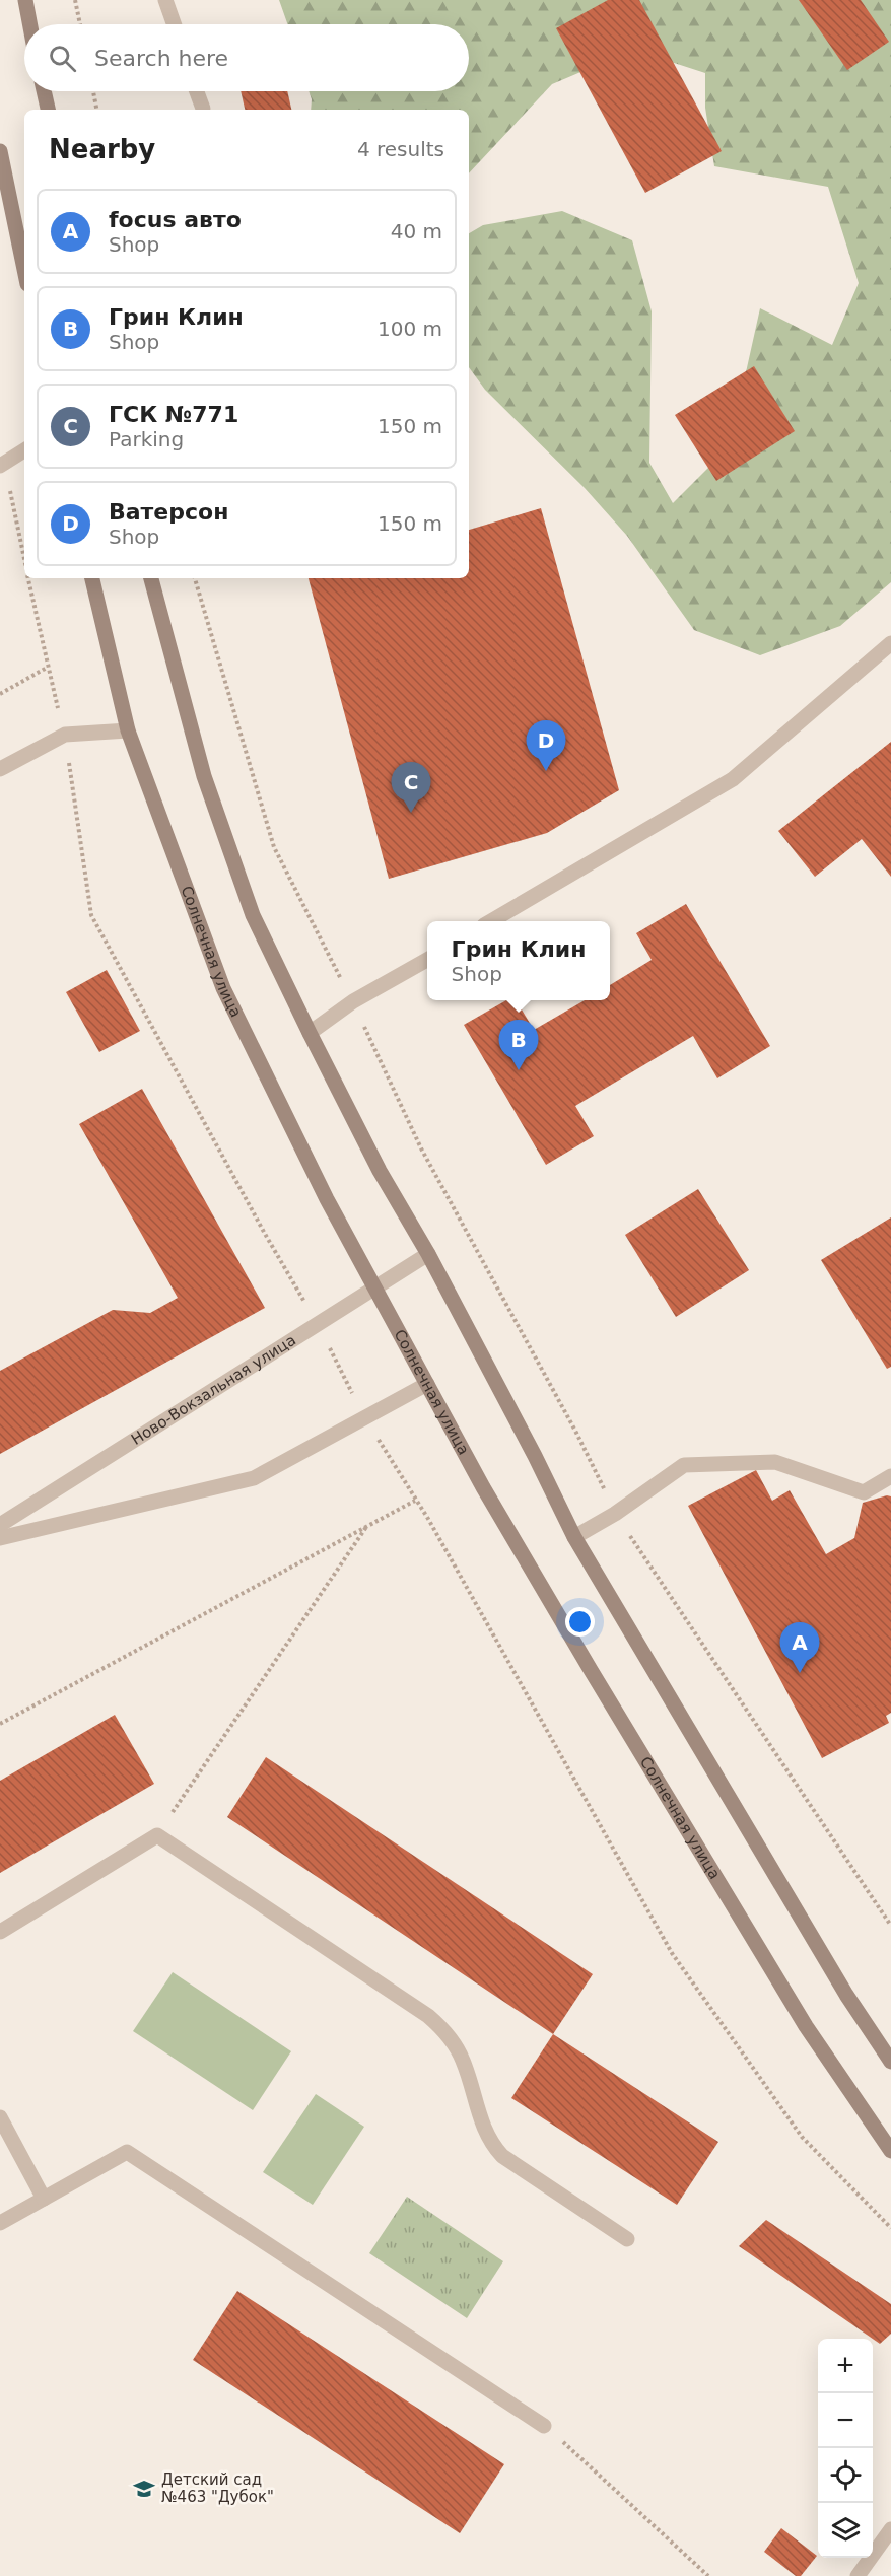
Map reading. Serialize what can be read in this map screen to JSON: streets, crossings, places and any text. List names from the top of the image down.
{
  "streets": {
    "main road": ["Солнечная улица"],
    "street": ["Ново-Вокзальная улица"]
  },
  "crossings": [
    ["Солнечная улица", "Ново-Вокзальная улица"]
  ],
  "places": {
    "school or university": ["Детский сад №463 \"Дубок\""]
  },
  "page": {
    "search": "Search here",
    "heading": ["Nearby", "4 results"],
    "list": [
      {
        "mark": "A",
        "name": "focus авто",
        "note": "Shop",
        "value": "40 m"
      },
      {
        "mark": "B",
        "name": "Грин Клин",
        "note": "Shop",
        "value": "100 m"
      },
      {
        "mark": "C",
        "name": "ГСК №771",
        "note": "Parking",
        "value": "150 m"
      },
      {
        "mark": "D",
        "name": "Ватерсон",
        "note": "Shop",
        "value": "150 m"
      }
    ],
    "pins": [
      "D",
      "C",
      "B",
      "A"
    ],
    "popup": ["Грин Клин", "Shop"],
    "map_buttons": ["+", "−"]
  }
}
